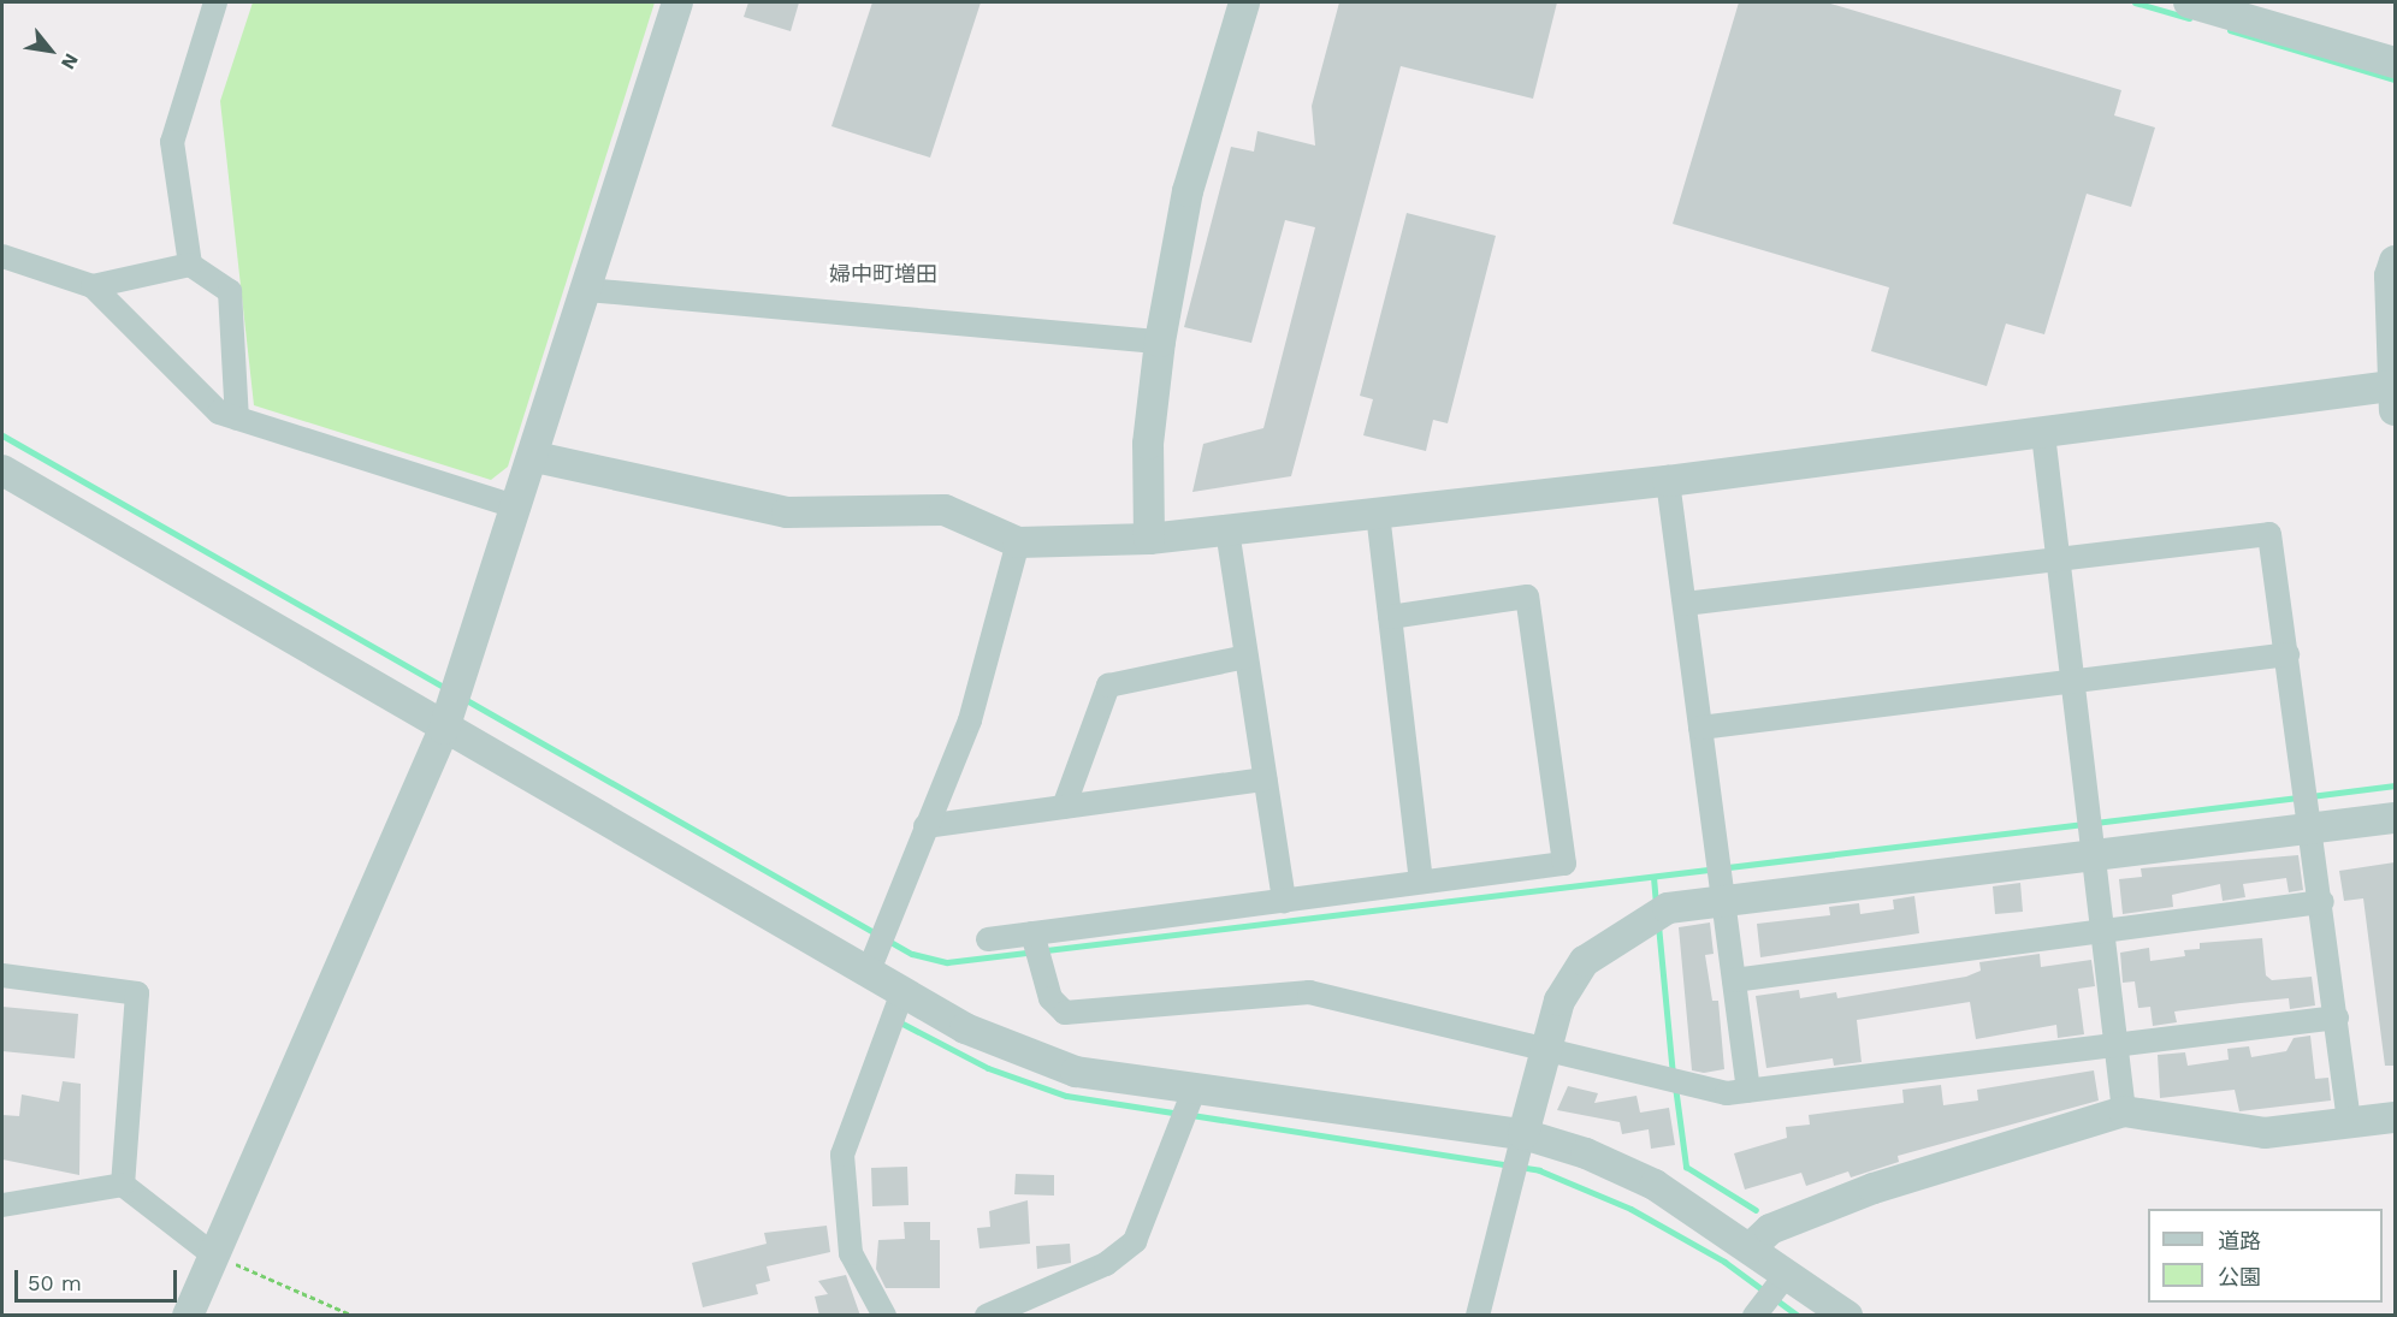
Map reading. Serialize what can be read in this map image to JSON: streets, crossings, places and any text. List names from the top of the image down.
{
  "districts": ["婦中町増田"],
  "legend": ["道路", "公園"],
  "scale_bar": "50 m",
  "north": "bottom right"
}
